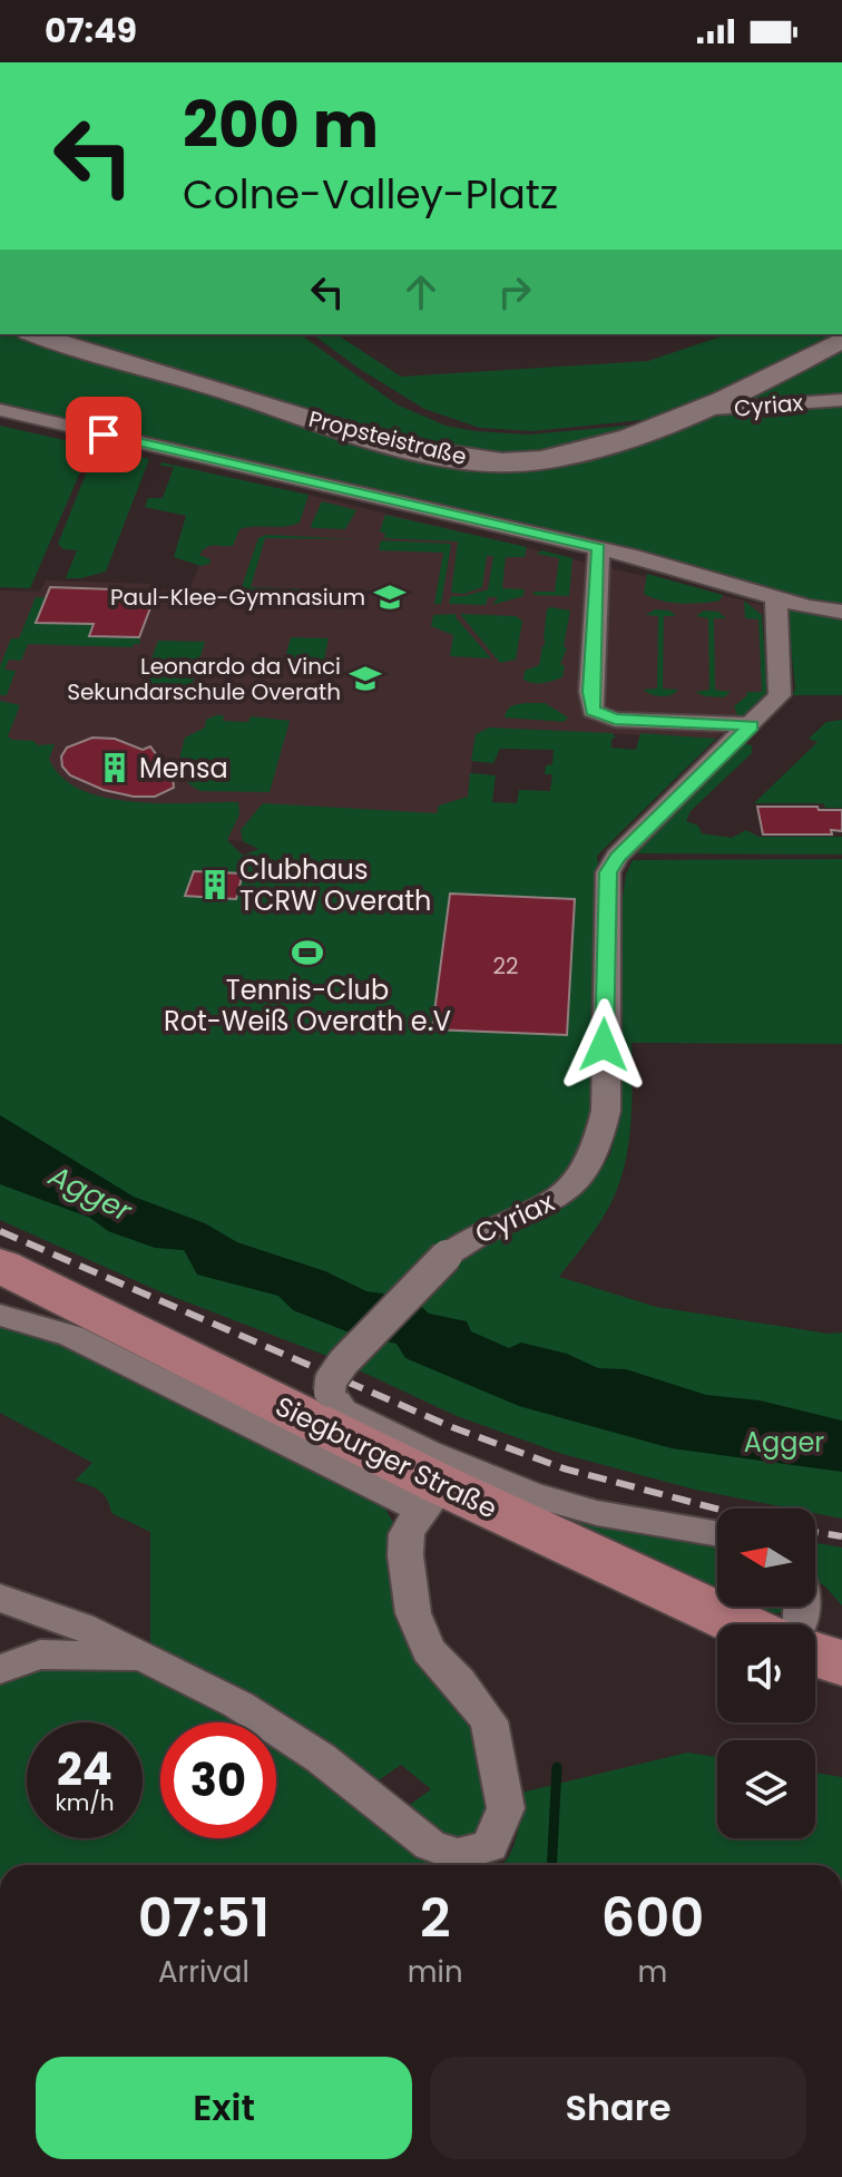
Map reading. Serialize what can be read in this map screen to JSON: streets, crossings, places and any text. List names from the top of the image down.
{
  "streets": {
    "main road": ["Siegburger Straße"],
    "street": ["Cyriax", "Propsteistraße"]
  },
  "crossings": [
    ["Cyriax", "Propsteistraße"]
  ],
  "water": ["Agger"],
  "parks": ["Agger"],
  "places": {
    "school or university": ["Paul-Klee-Gymnasium", "Leonardo da Vinci Sekundarschule Overath"],
    "building": ["Mensa", "Clubhaus TCRW Overath"],
    "sports": ["Tennis-Club Rot-Weiß Overath e.V"]
  },
  "house_numbers": ["22"],
  "north": "left",
  "page": {
    "status": "07:49",
    "turn": ["200 m", "Colne-Valley-Platz"],
    "speed": "24 km/h",
    "limit": "30",
    "eta": [
      "07:51",
      "Arrival",
      "2",
      "min",
      "600",
      "m"
    ],
    "buttons": ["Exit", "Share"]
  }
}
